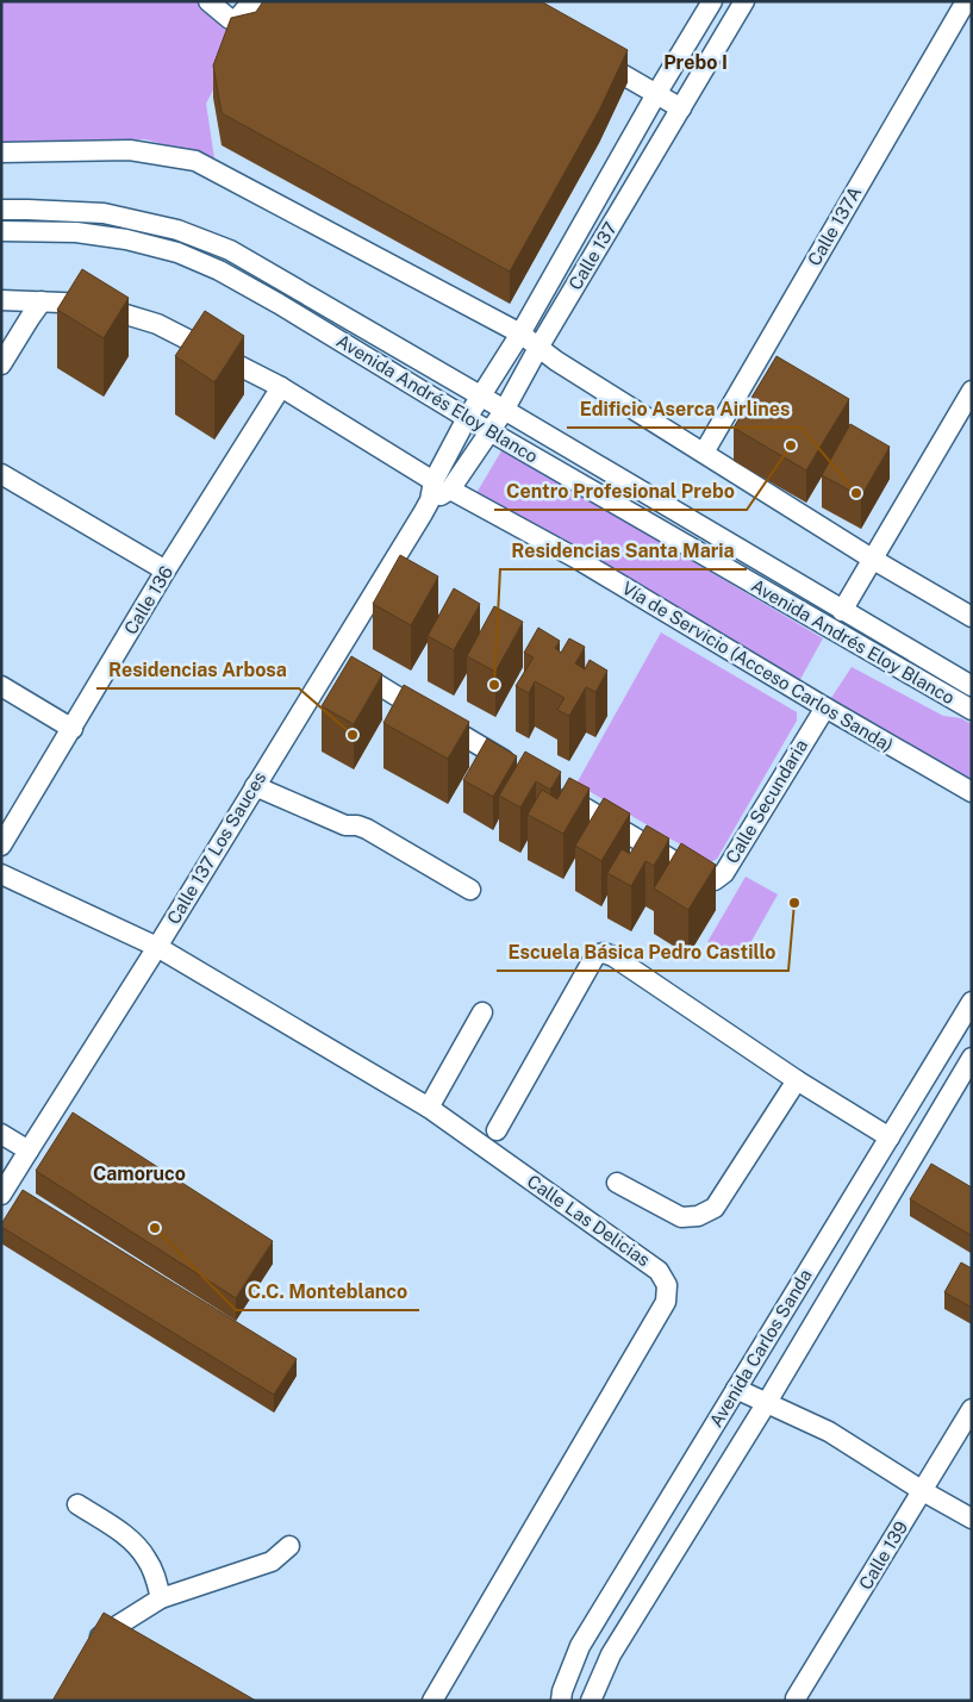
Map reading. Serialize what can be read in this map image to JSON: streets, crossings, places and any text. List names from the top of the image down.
{
  "streets": {
    "street": [
      "Calle 137A",
      "Calle 137",
      "Avenida Andrés Eloy Blanco",
      "Calle 136",
      "Vía de Servicio (Acceso Carlos Sanda)",
      "Calle Secundaria",
      "Calle 137 Los Sauces",
      "Calle Las Delicias",
      "Avenida Carlos Sanda",
      "Calle 139"
    ]
  },
  "crossings": [
    ["Calle 137", "Avenida Andrés Eloy Blanco"],
    ["Calle 137", "Vía de Servicio (Acceso Carlos Sanda)"],
    ["Calle 137", "Calle 137 Los Sauces"],
    ["Calle 136", "Vía de Servicio (Acceso Carlos Sanda)"],
    ["Vía de Servicio (Acceso Carlos Sanda)", "Calle Secundaria"],
    ["Vía de Servicio (Acceso Carlos Sanda)", "Calle 137 Los Sauces"],
    ["Calle 137 Los Sauces", "Calle Las Delicias"]
  ],
  "districts": ["Prebo I", "Camoruco"],
  "places": [
    "Centro Profesional Prebo",
    "Edificio Aserca Airlines",
    "Residencias Santa Maria",
    "Residencias Arbosa",
    "Escuela Básica Pedro Castillo",
    "C.C. Monteblanco"
  ]
}
